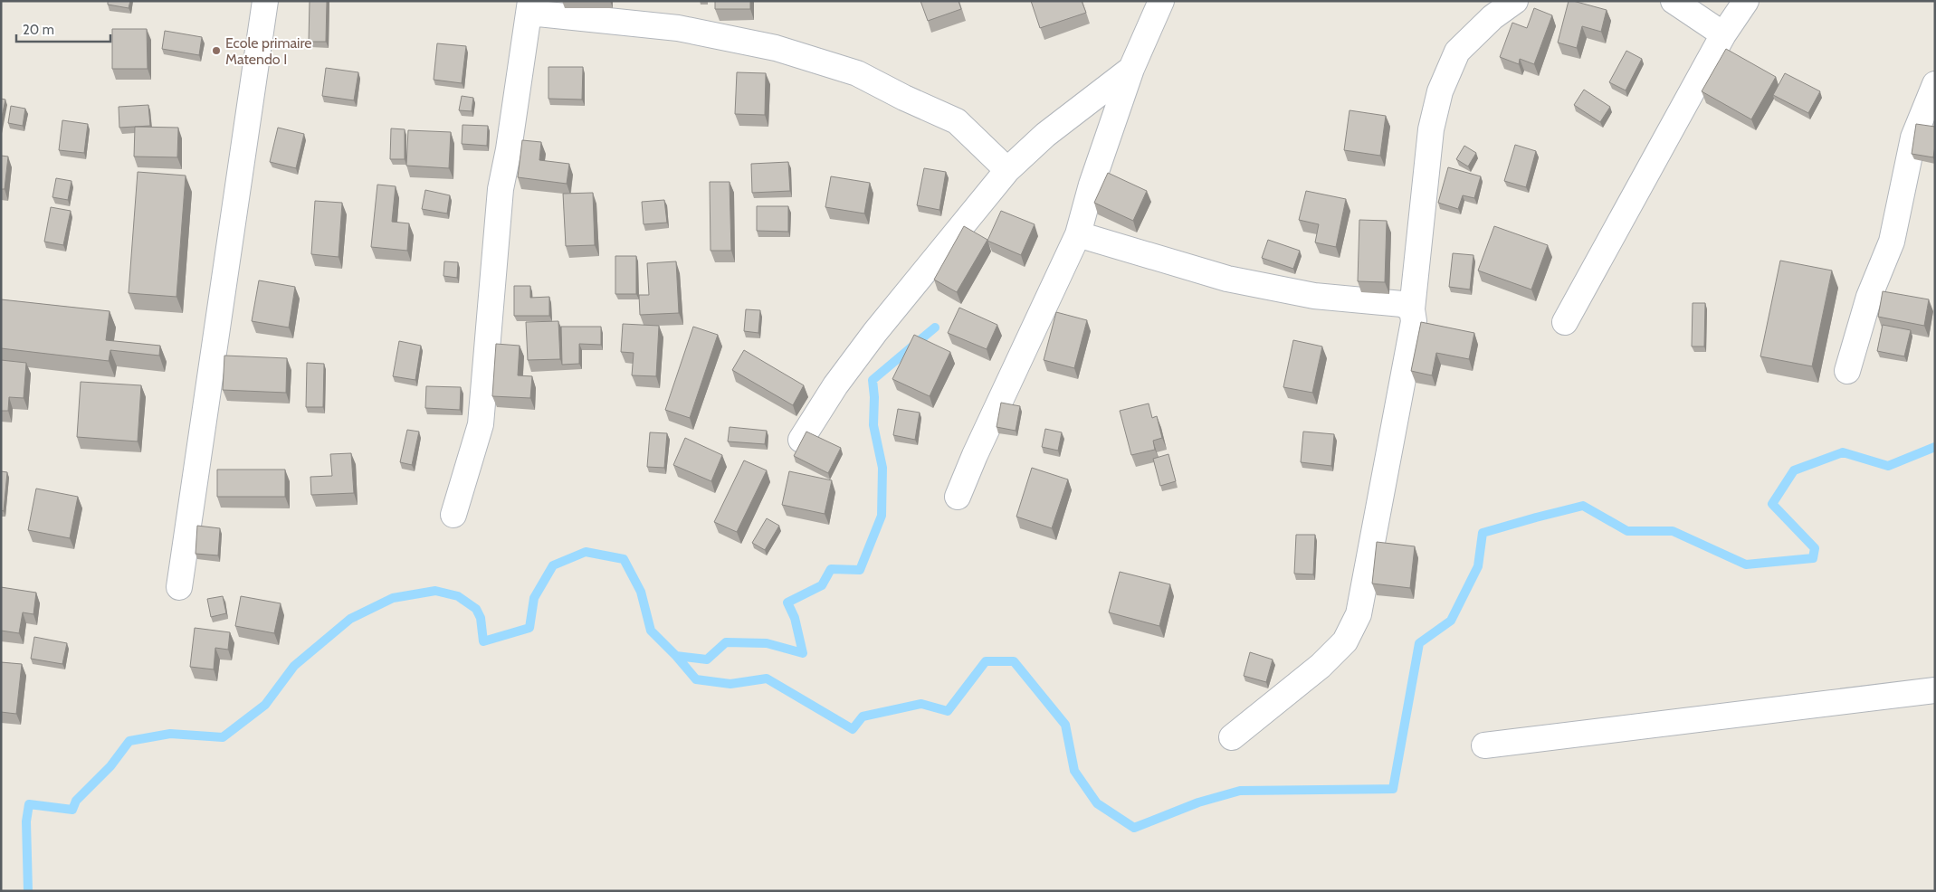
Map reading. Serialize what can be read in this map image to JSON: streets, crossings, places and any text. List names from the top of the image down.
{
  "places": ["Ecole primaire Matendo I"],
  "scale_bar": "20 m"
}
